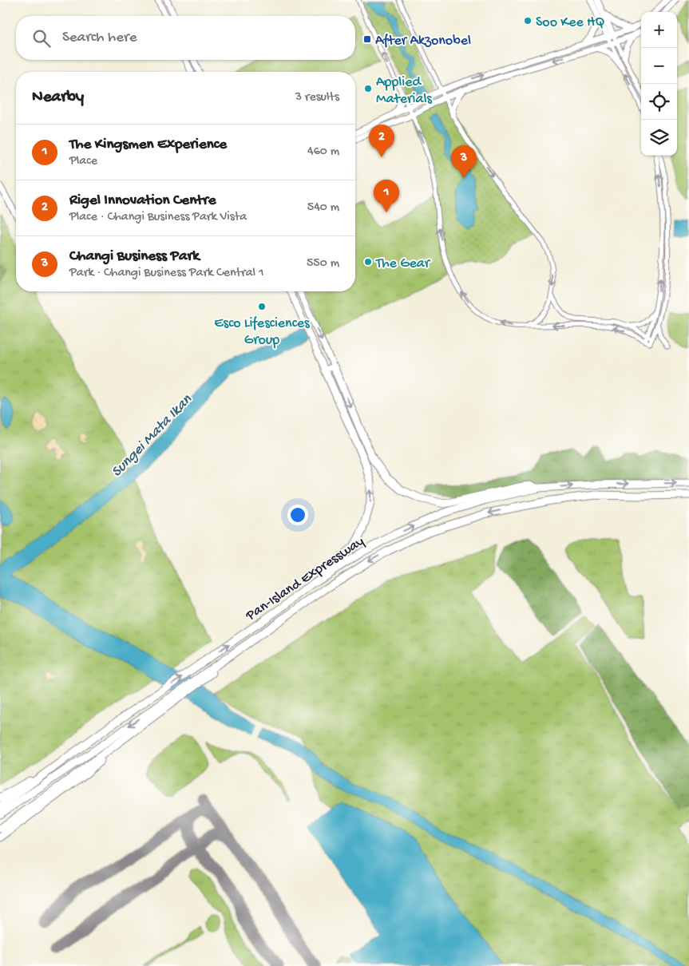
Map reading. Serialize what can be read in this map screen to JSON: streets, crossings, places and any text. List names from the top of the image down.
{
  "streets": {
    "highway": ["Pan-Island Expressway"]
  },
  "water": ["Sungei Mata Ikan"],
  "places": {
    "other": [
      "Soo Kee HQ",
      "Applied Materials",
      "The Gear",
      "Esco Lifesciences Group"
    ],
    "transit": ["After Akzonobel"]
  },
  "page": {
    "map_buttons": ["+", "−"],
    "search": "Search here",
    "heading": ["Nearby", "3 results"],
    "list": [
      {
        "mark": "1",
        "name": "The Kingsmen Experience",
        "note": "Place",
        "value": "460 m"
      },
      {
        "mark": "2",
        "name": "Rigel Innovation Centre",
        "note": "Place · Changi Business Park Vista",
        "value": "540 m"
      },
      {
        "mark": "3",
        "name": "Changi Business Park",
        "note": "Park · Changi Business Park Central 1",
        "value": "550 m"
      }
    ],
    "pins": ["2", "3", "1"]
  }
}
